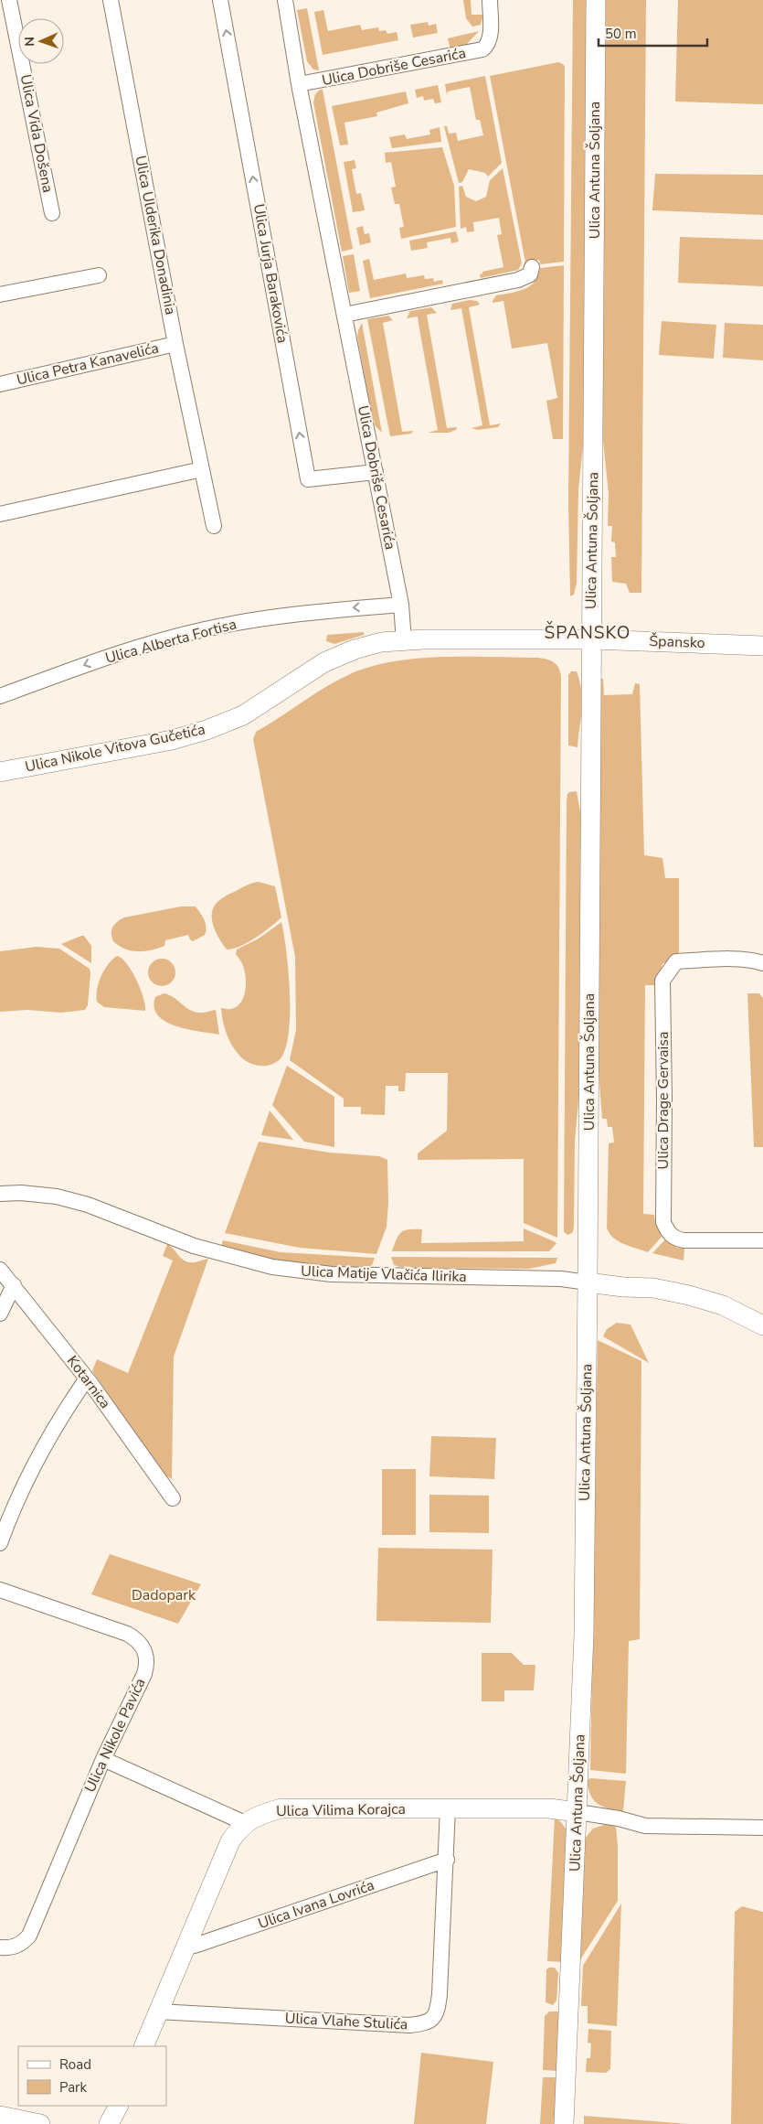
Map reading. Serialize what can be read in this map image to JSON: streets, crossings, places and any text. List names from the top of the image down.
{
  "streets": {
    "street": [
      "Ulica Dobriše Cesarića",
      "Ulica Vida Došena",
      "Ulica Antuna Šoljana",
      "Ulica Ulderika Donadinia",
      "Ulica Jurja Barakovića",
      "Ulica Petra Kanavelića",
      "Ulica Alberta Fortisa",
      "Špansko",
      "Ulica Nikole Vitova Gučetića",
      "Ulica Drage Gervaisa",
      "Ulica Matije Vlačića Ilirika",
      "Kotarnica",
      "Ulica Nikole Pavića",
      "Ulica Vilima Korajca",
      "Ulica Ivana Lovrića",
      "Ulica Vlahe Stulića"
    ]
  },
  "crossings": [
    ["Ulica Dobriše Cesarića", "Ulica Jurja Barakovića"],
    ["Ulica Dobriše Cesarića", "Ulica Alberta Fortisa"],
    ["Ulica Dobriše Cesarića", "Ulica Nikole Vitova Gučetića"],
    ["Ulica Antuna Šoljana", "Špansko"],
    ["Ulica Antuna Šoljana", "Ulica Nikole Vitova Gučetića"],
    ["Ulica Antuna Šoljana", "Ulica Matije Vlačića Ilirika"],
    ["Ulica Antuna Šoljana", "Ulica Vilima Korajca"],
    ["Ulica Ulderika Donadinia", "Ulica Petra Kanavelića"],
    ["Špansko", "Ulica Nikole Vitova Gučetića"],
    ["Ulica Vilima Korajca", "Ulica Ivana Lovrića"],
    ["Ulica Vilima Korajca", "Ulica Vlahe Stulića"],
    ["Ulica Ivana Lovrića", "Ulica Vlahe Stulića"]
  ],
  "one_way": ["Ulica Jurja Barakovića", "Ulica Alberta Fortisa"],
  "districts": ["ŠPANSKO"],
  "parks": ["Dadopark"],
  "legend": ["Road", "Park"],
  "scale_bar": "50 m",
  "north": "left"
}
